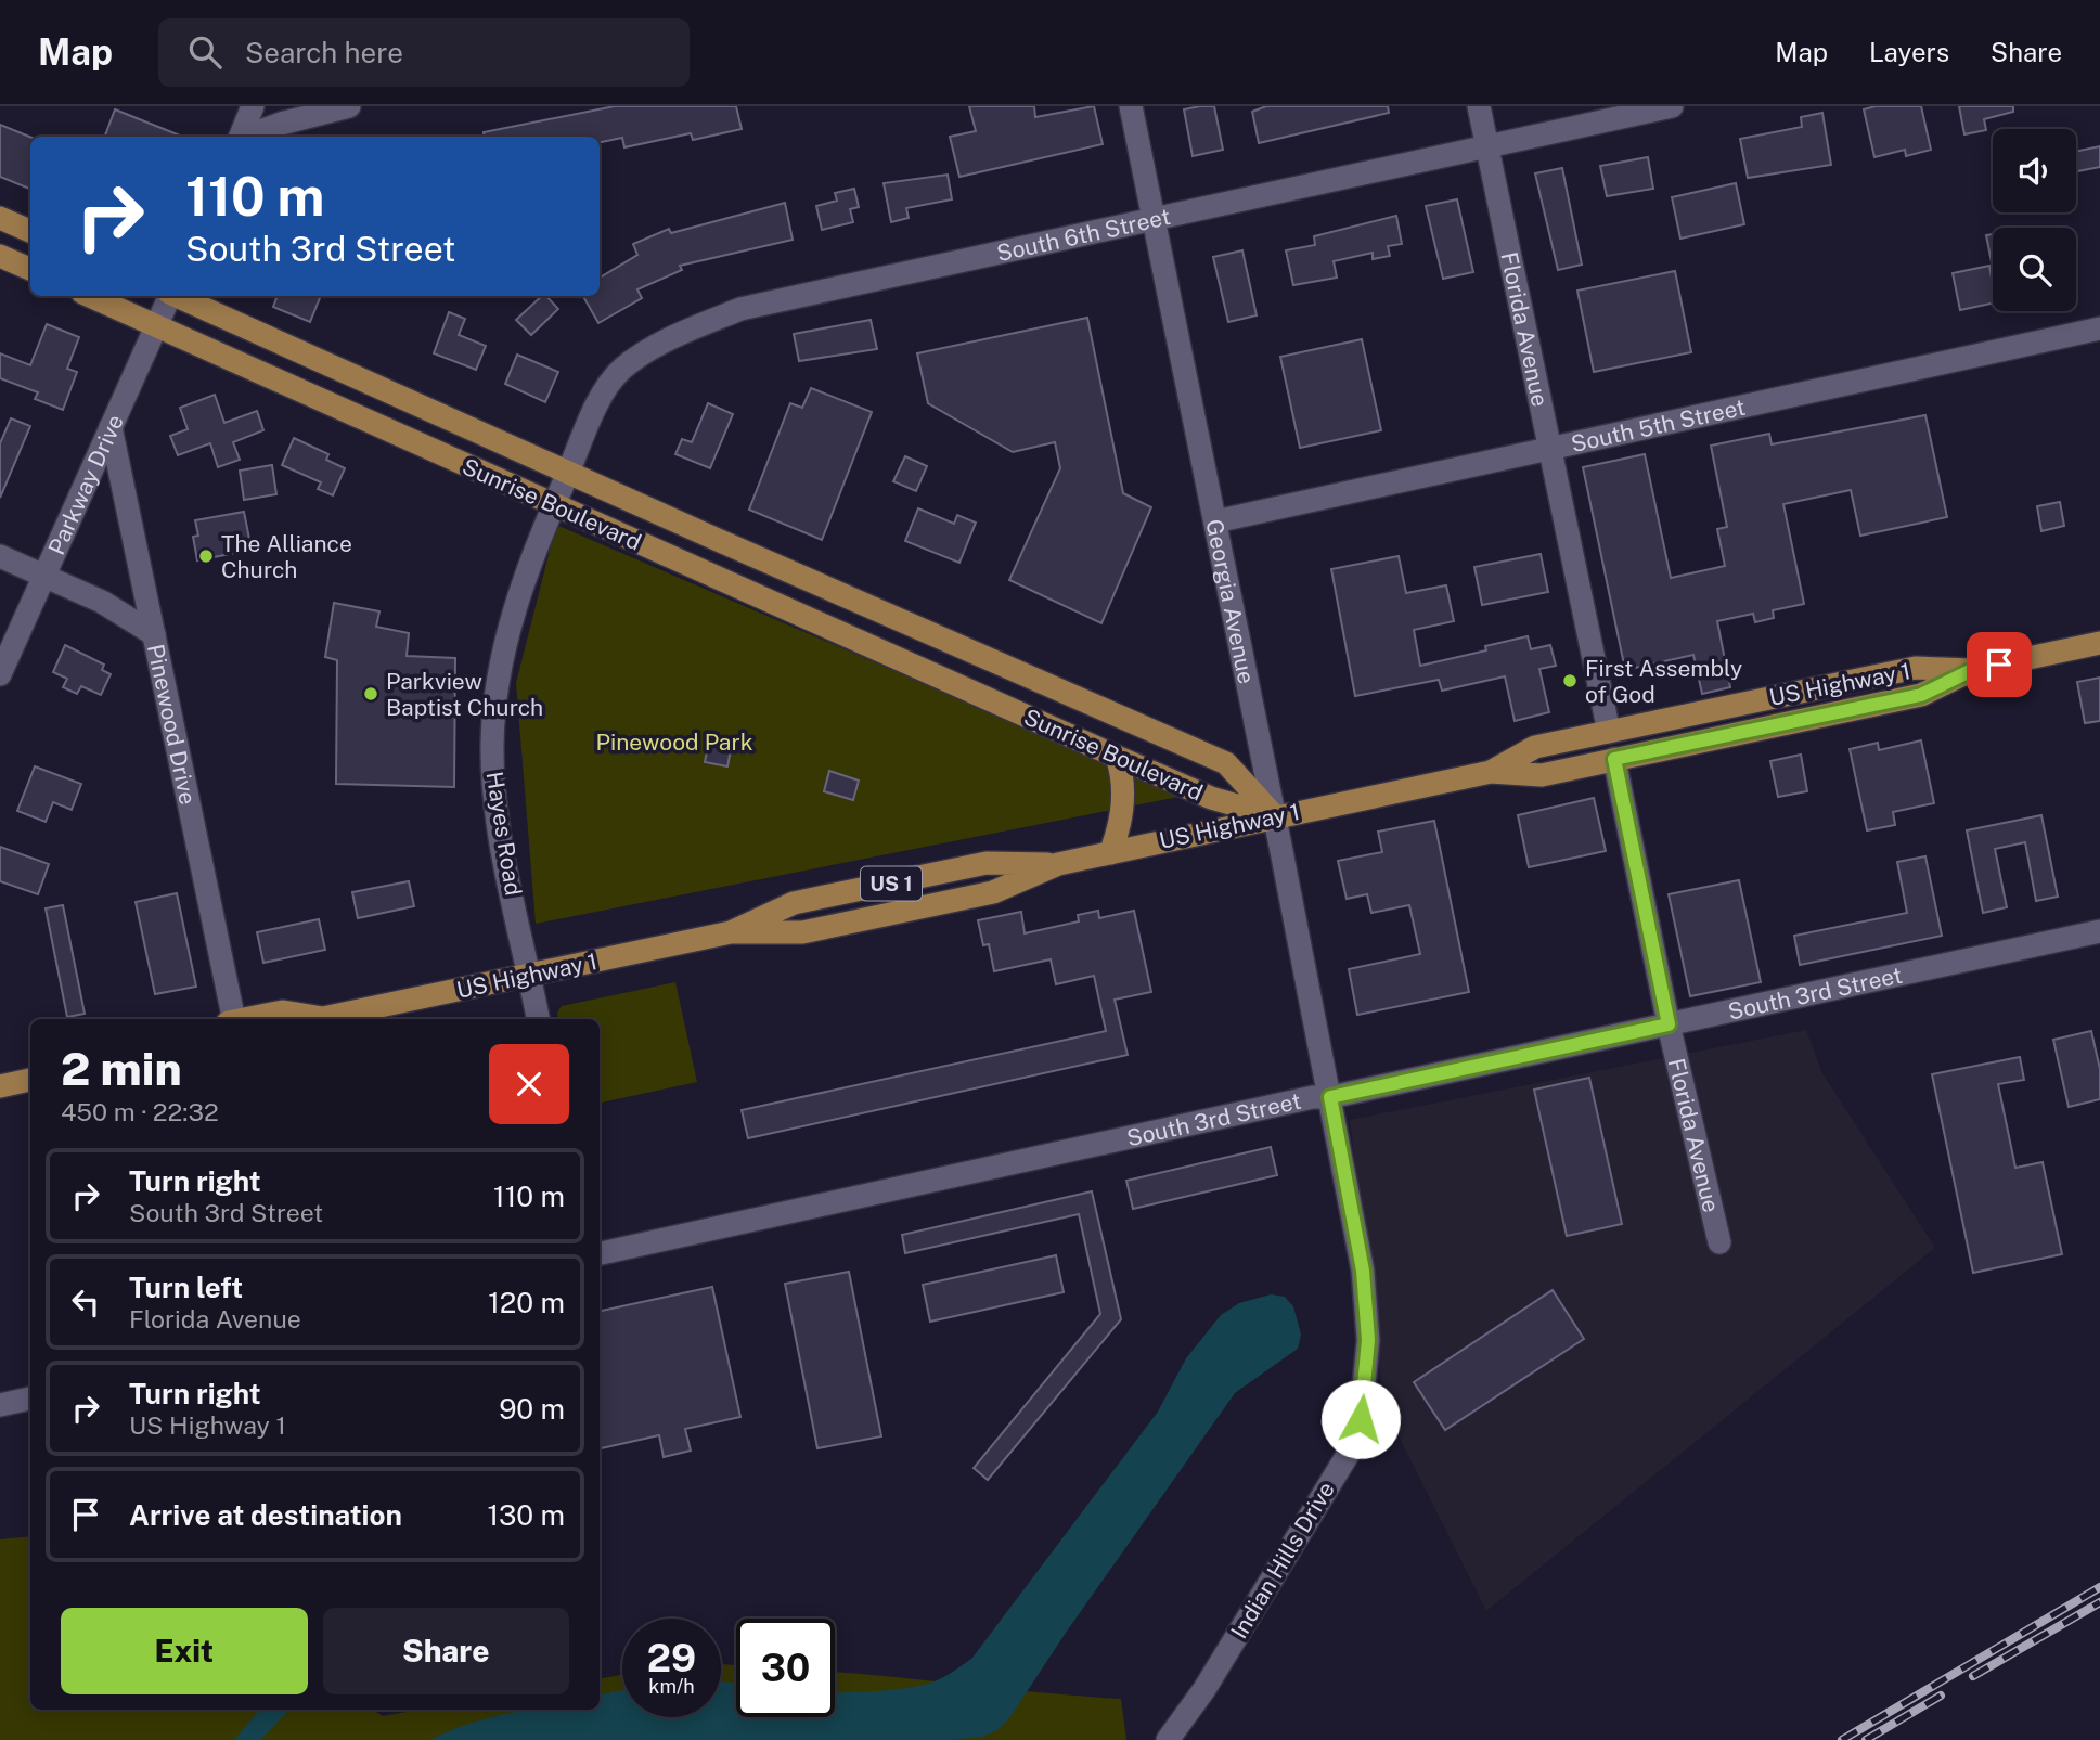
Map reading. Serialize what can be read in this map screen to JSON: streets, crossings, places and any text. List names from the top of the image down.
{
  "streets": {
    "main road": ["Sunrise Boulevard", "US Highway 1", "US 1"],
    "street": [
      "South 6th Street",
      "Florida Avenue",
      "South 5th Street",
      "Parkway Drive",
      "Georgia Avenue",
      "Pinewood Drive",
      "Hayes Road",
      "South 3rd Street",
      "Indian Hills Drive"
    ]
  },
  "crossings": [
    ["South 6th Street", "Florida Avenue"],
    ["South 6th Street", "Sunrise Boulevard"],
    ["South 6th Street", "Georgia Avenue"],
    ["South 6th Street", "Hayes Road"],
    ["Florida Avenue", "South 5th Street"],
    ["Florida Avenue", "US Highway 1"],
    ["Florida Avenue", "South 3rd Street"],
    ["South 5th Street", "Georgia Avenue"],
    ["Parkway Drive", "Sunrise Boulevard"],
    ["Parkway Drive", "Pinewood Drive"],
    ["Sunrise Boulevard", "Georgia Avenue"],
    ["Sunrise Boulevard", "US Highway 1"],
    ["Sunrise Boulevard", "Hayes Road"],
    ["Georgia Avenue", "US Highway 1"],
    ["Georgia Avenue", "South 3rd Street"],
    ["Georgia Avenue", "Indian Hills Drive"],
    ["US Highway 1", "Hayes Road"],
    ["South 3rd Street", "Indian Hills Drive"]
  ],
  "parks": ["Pinewood Park"],
  "places": ["The Alliance Church", "First Assembly of God", "Parkview Baptist Church"],
  "page": {
    "header": "Map",
    "search": "Search here",
    "nav": ["Map", "Layers", "Share"],
    "turn": ["110 m", "South 3rd Street"],
    "heading": ["2 min", "450 m · 22:32"],
    "list": [
      {
        "name": "Turn right",
        "note": "South 3rd Street",
        "value": "110 m"
      },
      {
        "name": "Turn left",
        "note": "Florida Avenue",
        "value": "120 m"
      },
      {
        "name": "Turn right",
        "note": "US Highway 1",
        "value": "90 m"
      },
      {
        "name": "Arrive at destination",
        "value": "130 m"
      }
    ],
    "buttons": ["Exit", "Share"],
    "speed": "29 km/h",
    "limit": "30"
  }
}
